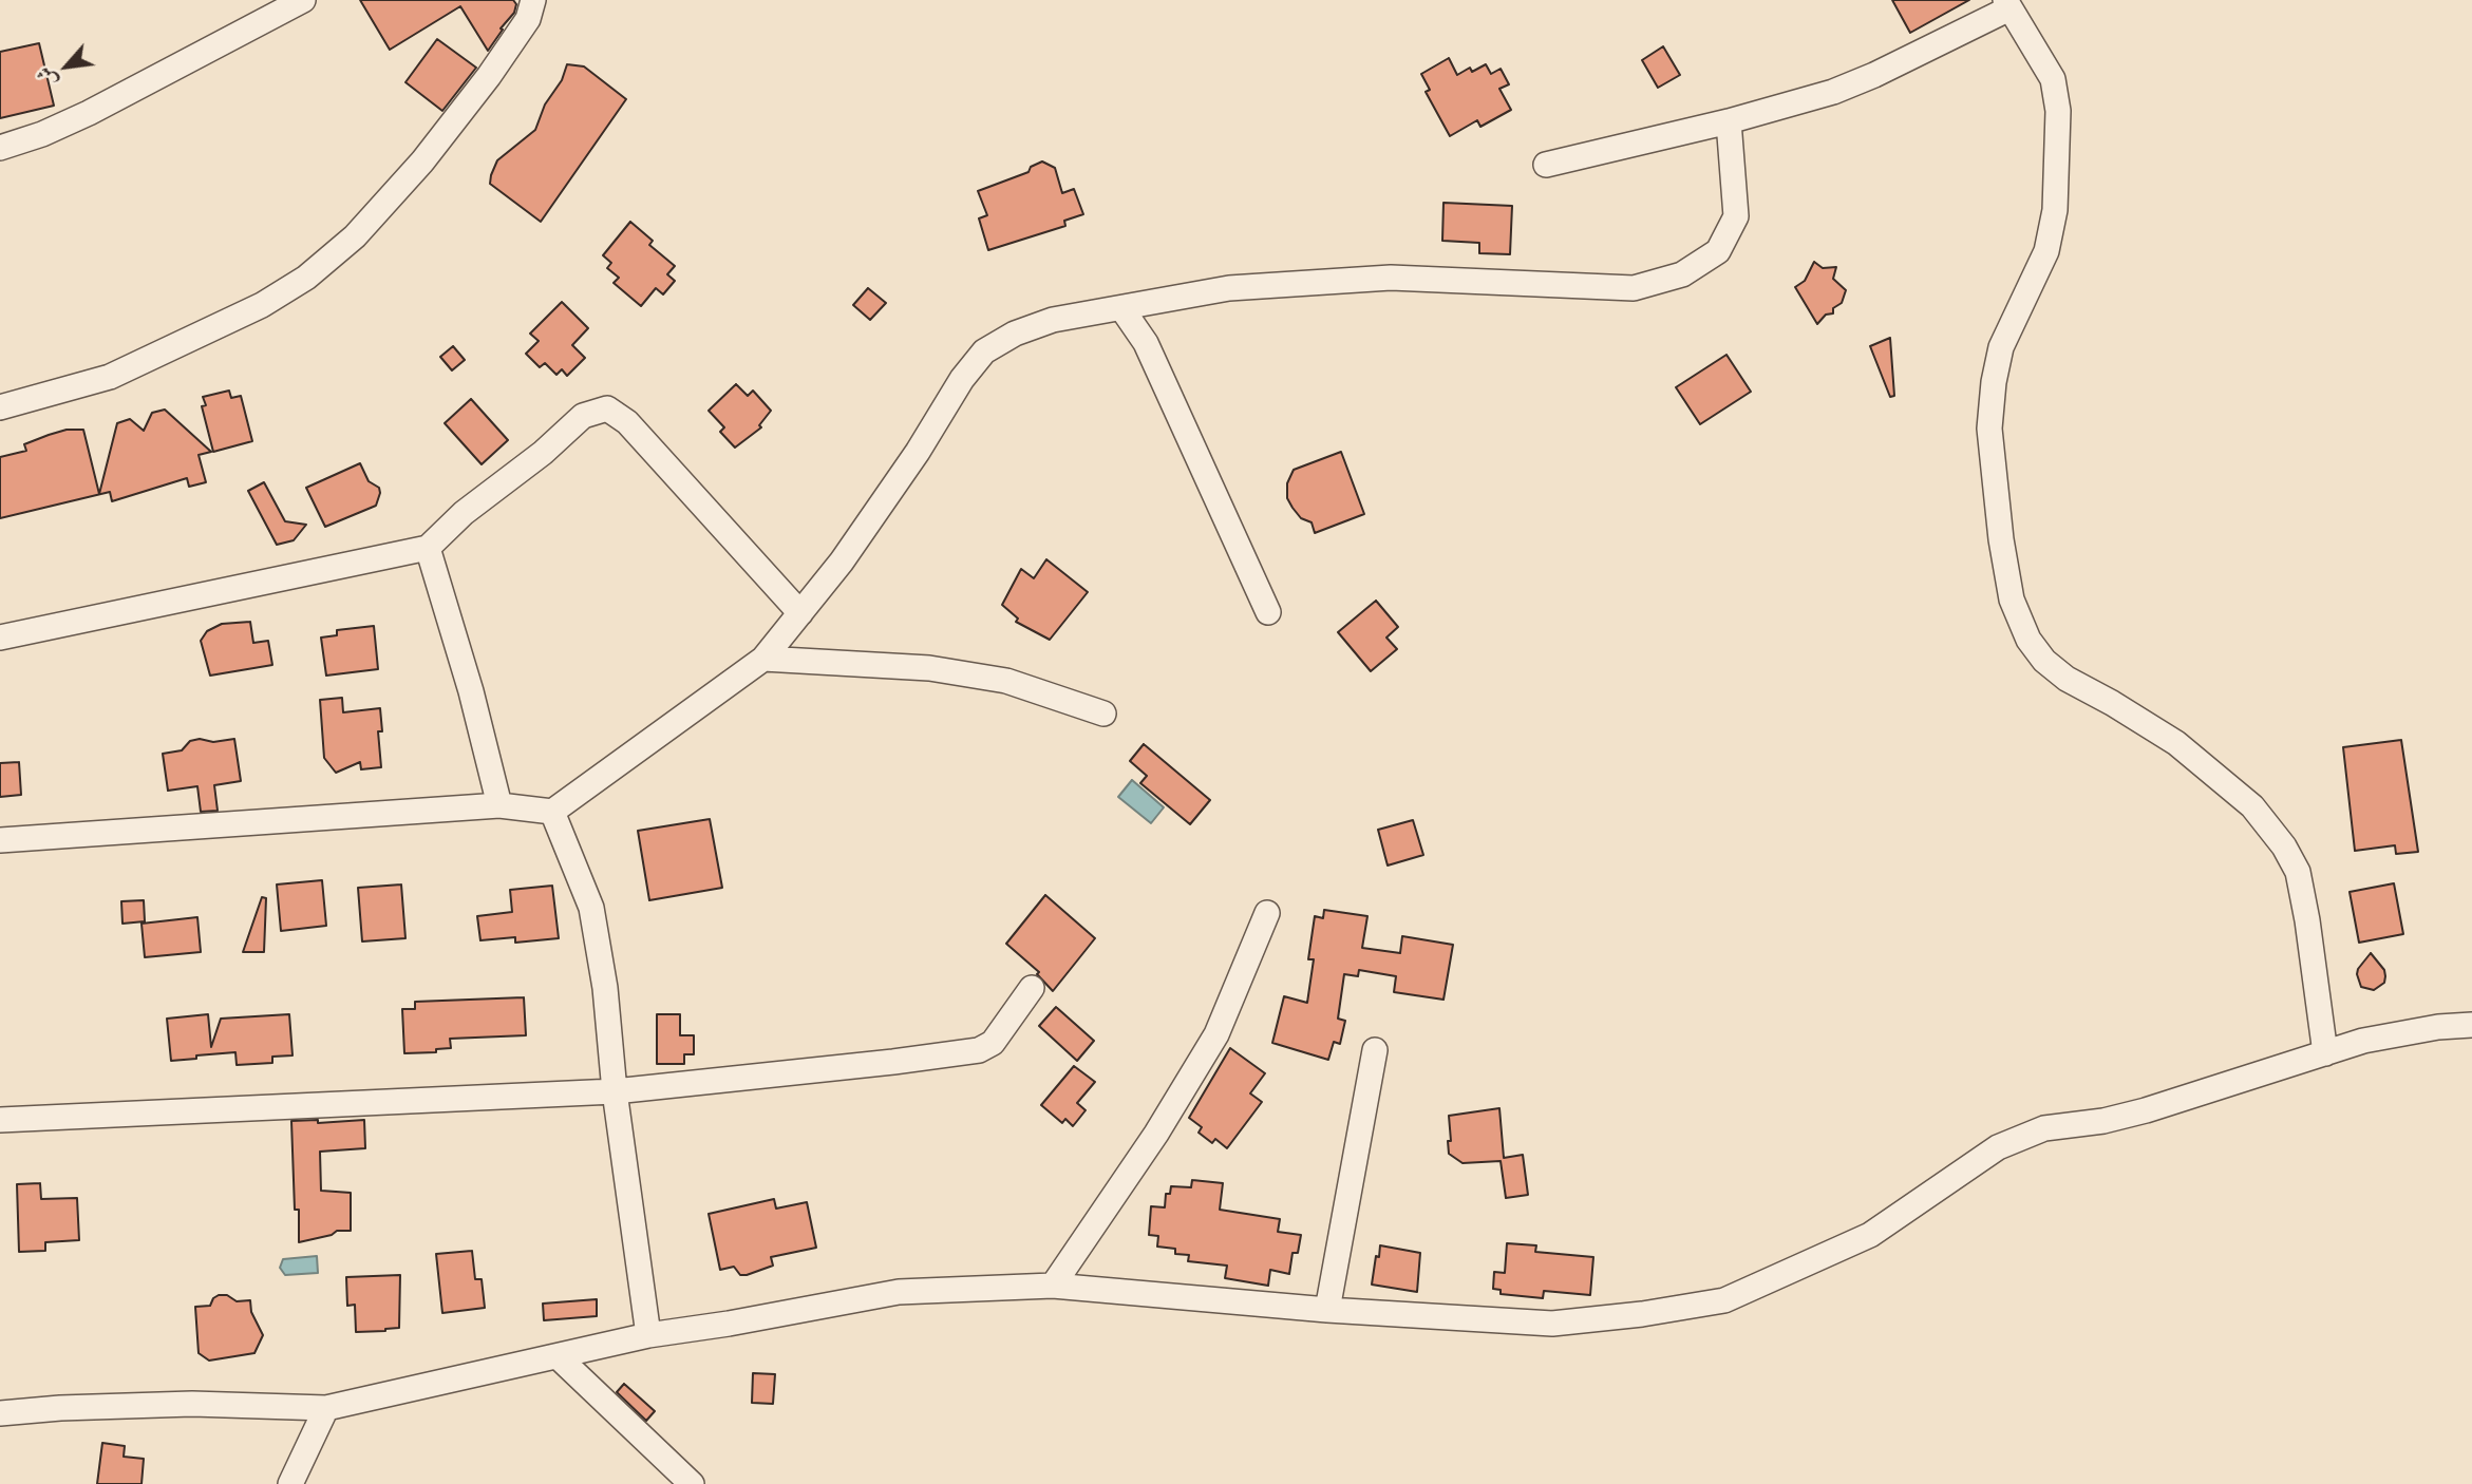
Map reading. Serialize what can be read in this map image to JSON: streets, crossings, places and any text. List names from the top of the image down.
{
  "north": "bottom left"
}
